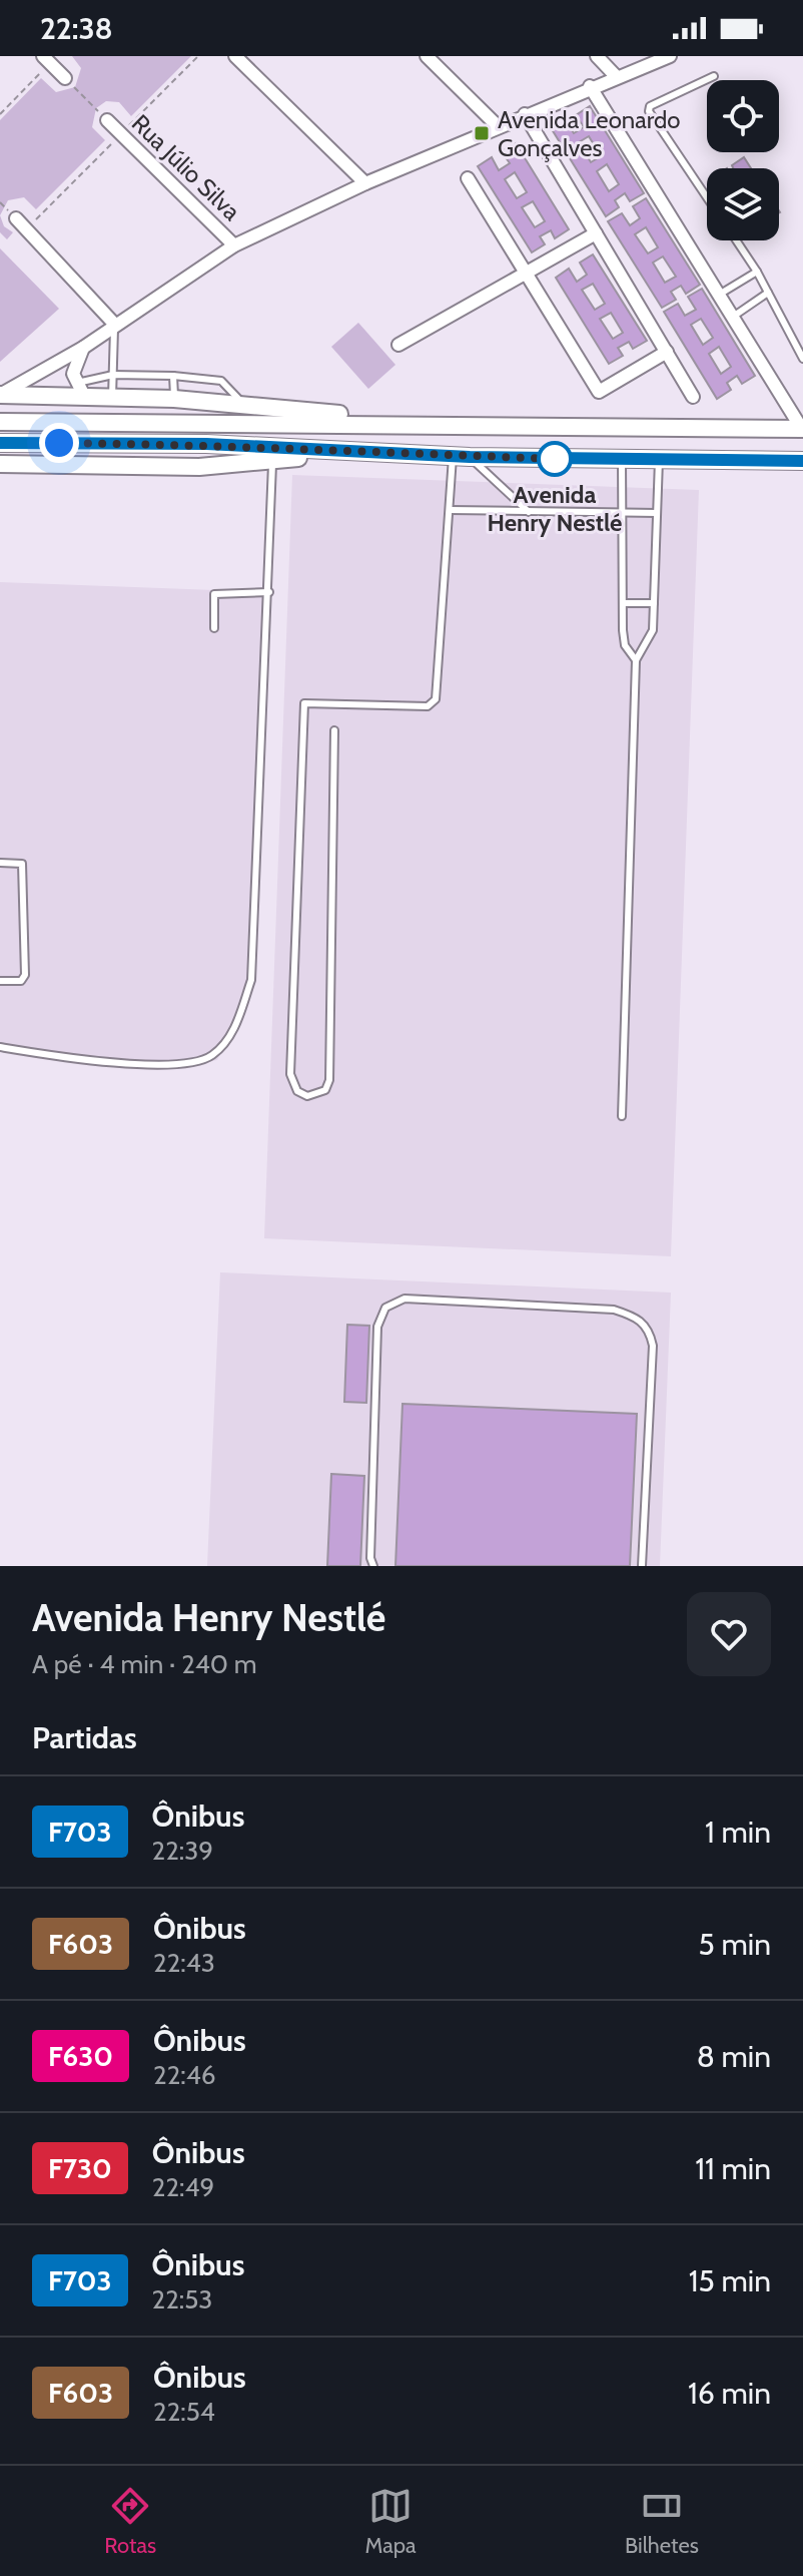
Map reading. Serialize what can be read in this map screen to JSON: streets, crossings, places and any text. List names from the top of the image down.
{
  "streets": {
    "street": ["Rua Júlio Silva"]
  },
  "places": {
    "transit": ["Avenida Leonardo Gonçalves"],
    "other": ["Avenida Henry Nestlé"]
  },
  "lines": ["bus line F703"],
  "page": {
    "status": "22:38",
    "heading": [
      ["Avenida Henry Nestlé", "A pé · 4 min · 240 m"],
      "Partidas"
    ],
    "list": [
      {
        "mark": "F703",
        "name": "Ônibus",
        "note": "22:39",
        "value": "1 min"
      },
      {
        "mark": "F603",
        "name": "Ônibus",
        "note": "22:43",
        "value": "5 min"
      },
      {
        "mark": "F630",
        "name": "Ônibus",
        "note": "22:46",
        "value": "8 min"
      },
      {
        "mark": "F730",
        "name": "Ônibus",
        "note": "22:49",
        "value": "11 min"
      },
      {
        "mark": "F703",
        "name": "Ônibus",
        "note": "22:53",
        "value": "15 min"
      },
      {
        "mark": "F603",
        "name": "Ônibus",
        "note": "22:54",
        "value": "16 min"
      }
    ],
    "tabs": ["Rotas", "Mapa", "Bilhetes"]
  }
}
